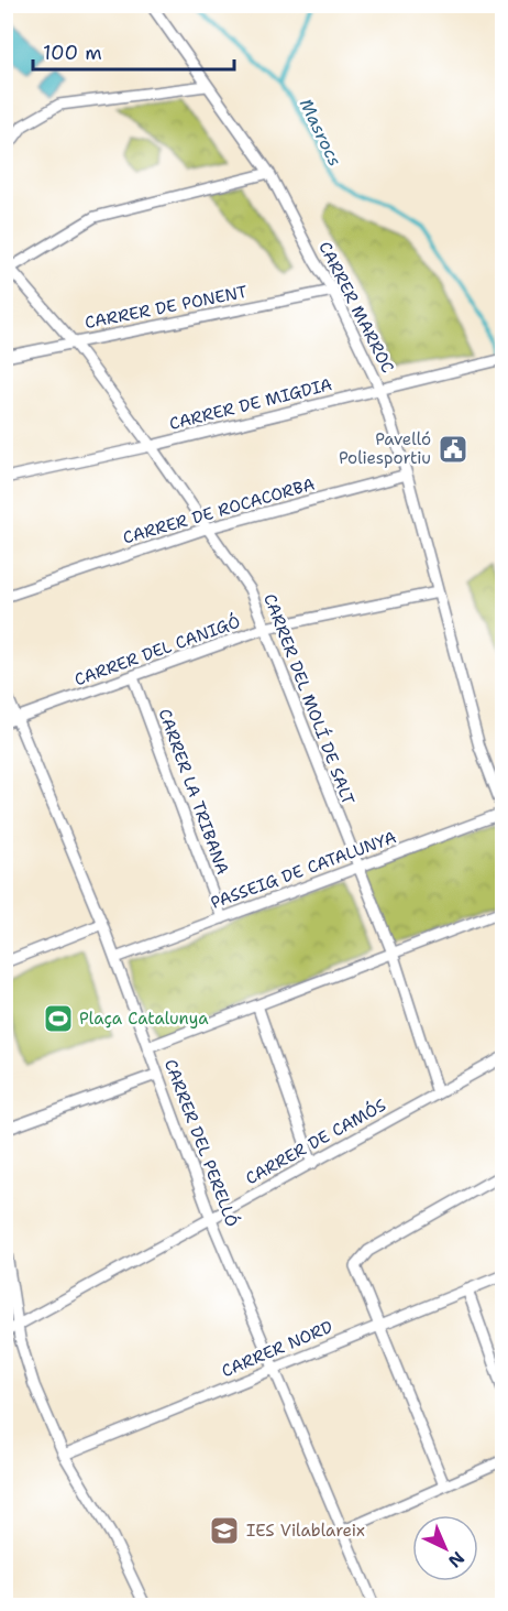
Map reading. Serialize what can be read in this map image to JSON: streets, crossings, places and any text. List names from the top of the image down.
{
  "streets": {
    "street": [
      "CARRER DE PONENT",
      "CARRER MARROC",
      "CARRER DE MIGDIA",
      "CARRER DE ROCACORBA",
      "CARRER DEL CANIGÓ",
      "CARRER DEL MOLÍ DE SALT",
      "CARRER LA TRIBANA",
      "PASSEIG DE CATALUNYA",
      "CARRER DE CAMÓS",
      "CARRER DEL PERELLÓ",
      "CARRER NORD"
    ]
  },
  "crossings": [
    ["CARRER DE PONENT", "CARRER MARROC"],
    ["CARRER DE PONENT", "CARRER DEL MOLÍ DE SALT"],
    ["CARRER MARROC", "CARRER DE MIGDIA"],
    ["CARRER MARROC", "CARRER DE ROCACORBA"],
    ["CARRER MARROC", "CARRER DEL CANIGÓ"],
    ["CARRER MARROC", "PASSEIG DE CATALUNYA"],
    ["CARRER DE MIGDIA", "CARRER DEL MOLÍ DE SALT"],
    ["CARRER DE ROCACORBA", "CARRER DEL MOLÍ DE SALT"],
    ["CARRER DEL CANIGÓ", "CARRER DEL MOLÍ DE SALT"],
    ["CARRER DEL CANIGÓ", "CARRER LA TRIBANA"],
    ["CARRER DEL CANIGÓ", "CARRER DEL PERELLÓ"],
    ["CARRER DEL MOLÍ DE SALT", "PASSEIG DE CATALUNYA"],
    ["CARRER DEL MOLÍ DE SALT", "CARRER DE CAMÓS"],
    ["CARRER LA TRIBANA", "PASSEIG DE CATALUNYA"],
    ["PASSEIG DE CATALUNYA", "CARRER DEL PERELLÓ"],
    ["CARRER DE CAMÓS", "CARRER DEL PERELLÓ"],
    ["CARRER DEL PERELLÓ", "CARRER NORD"]
  ],
  "water": ["Masrocs"],
  "places": {
    "public building": ["Pavelló Poliesportiu"],
    "sports": ["Plaça Catalunya"],
    "school or university": ["IES Vilablareix"]
  },
  "scale_bar": "100 m",
  "north": "bottom right"
}
